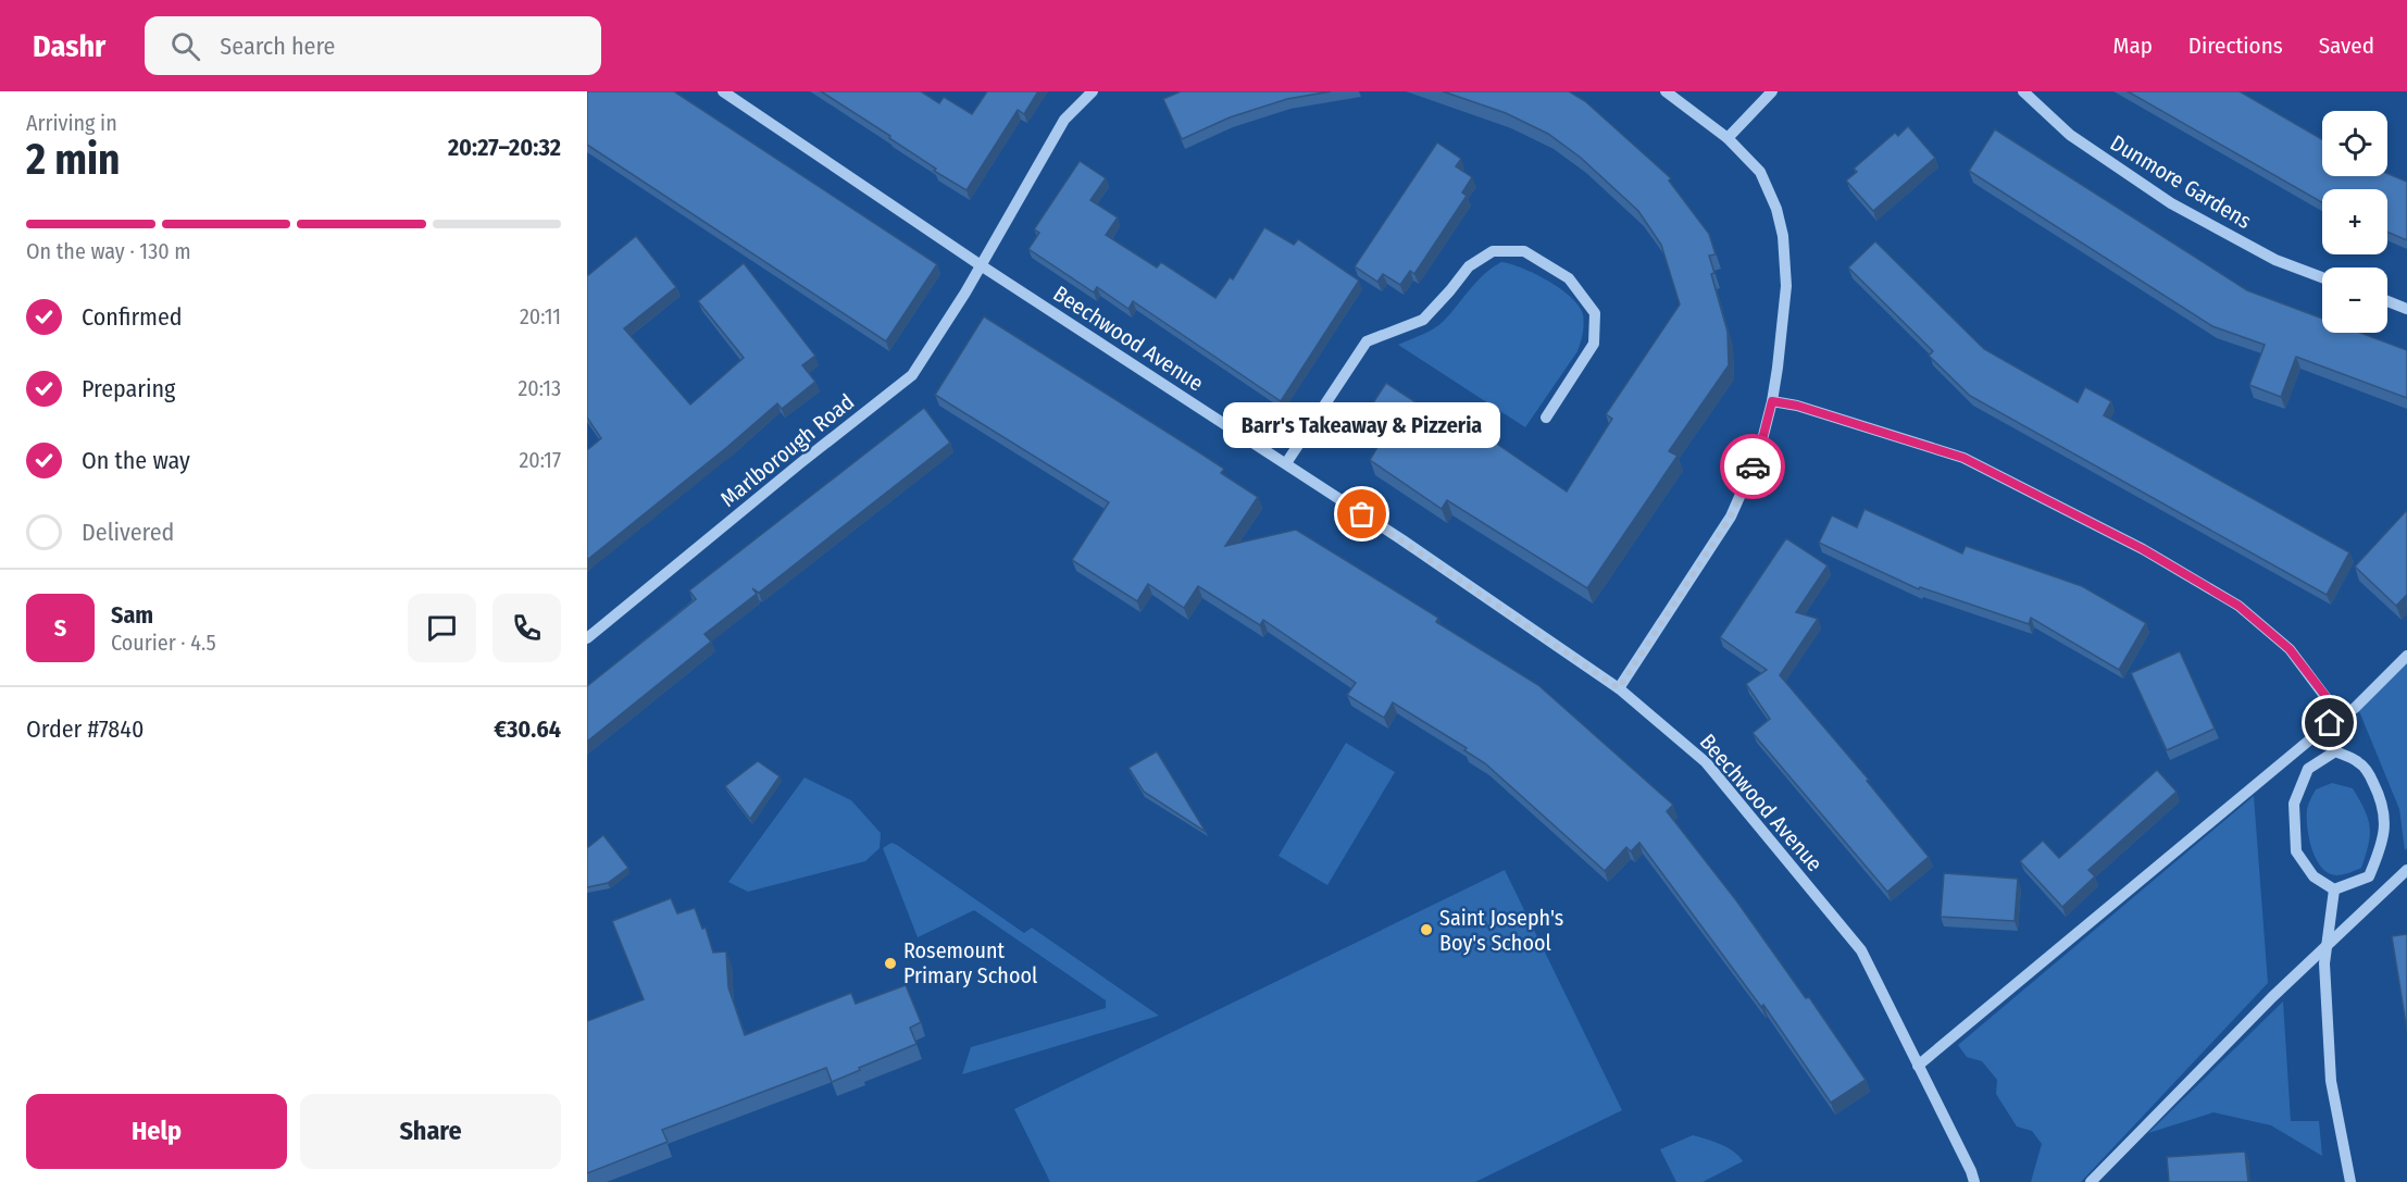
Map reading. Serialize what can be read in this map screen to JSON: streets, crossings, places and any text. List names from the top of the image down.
{
  "streets": {
    "street": ["Dunmore Gardens", "Beechwood Avenue", "Marlborough Road"]
  },
  "crossings": [
    ["Beechwood Avenue", "Marlborough Road"]
  ],
  "places": ["Barr's Takeaway & Pizzeria", "Saint Joseph's Boy's School", "Rosemount Primary School"],
  "page": {
    "header": "Dashr",
    "search": "Search here",
    "nav": ["Map", "Directions", "Saved"],
    "heading": ["2 min", "Arriving in", "20:27–20:32"],
    "panel": [
      "Sam",
      "Courier · 4.5",
      "Order #7840",
      "€30.64"
    ],
    "map_buttons": ["+", "−"],
    "bar": "On the way · 130 m",
    "list": [
      ["Confirmed", "20:11"],
      ["Preparing", "20:13"],
      ["On the way", "20:17"],
      "Delivered"
    ],
    "bubble": "Barr's Takeaway & Pizzeria",
    "round": "S",
    "buttons": ["Help", "Share"]
  }
}
